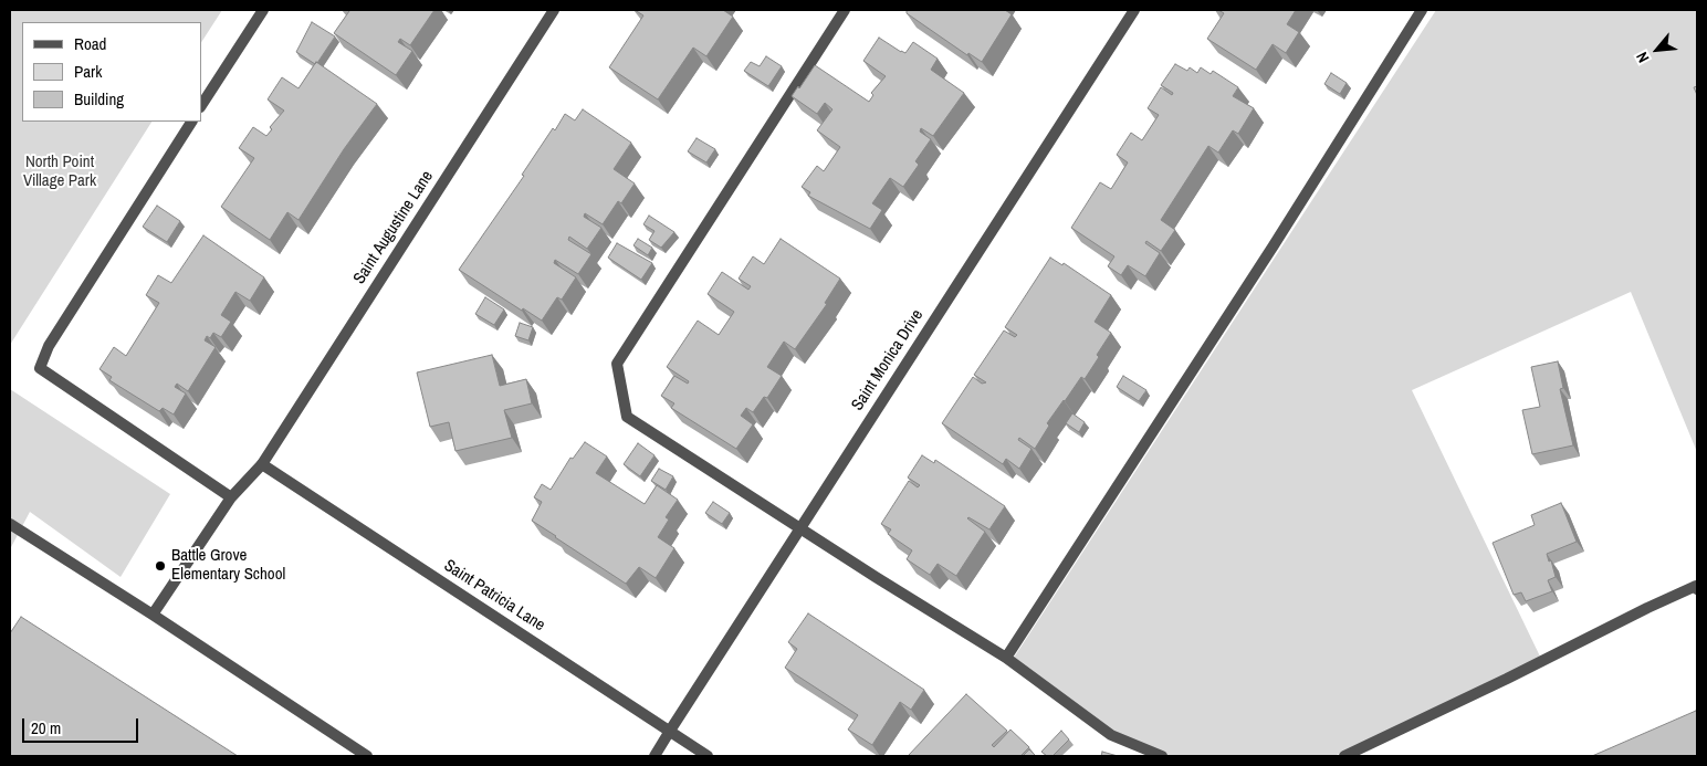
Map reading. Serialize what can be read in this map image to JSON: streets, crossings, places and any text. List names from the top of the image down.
{
  "streets": {
    "street": ["Saint Augustine Lane", "Saint Monica Drive", "Saint Patricia Lane"]
  },
  "crossings": [
    ["Saint Augustine Lane", "Saint Patricia Lane"],
    ["Saint Monica Drive", "Saint Patricia Lane"]
  ],
  "parks": ["North Point Village Park"],
  "places": ["Battle Grove Elementary School"],
  "legend": ["Road", "Park", "Building"],
  "scale_bar": "20 m",
  "north": "bottom left"
}
